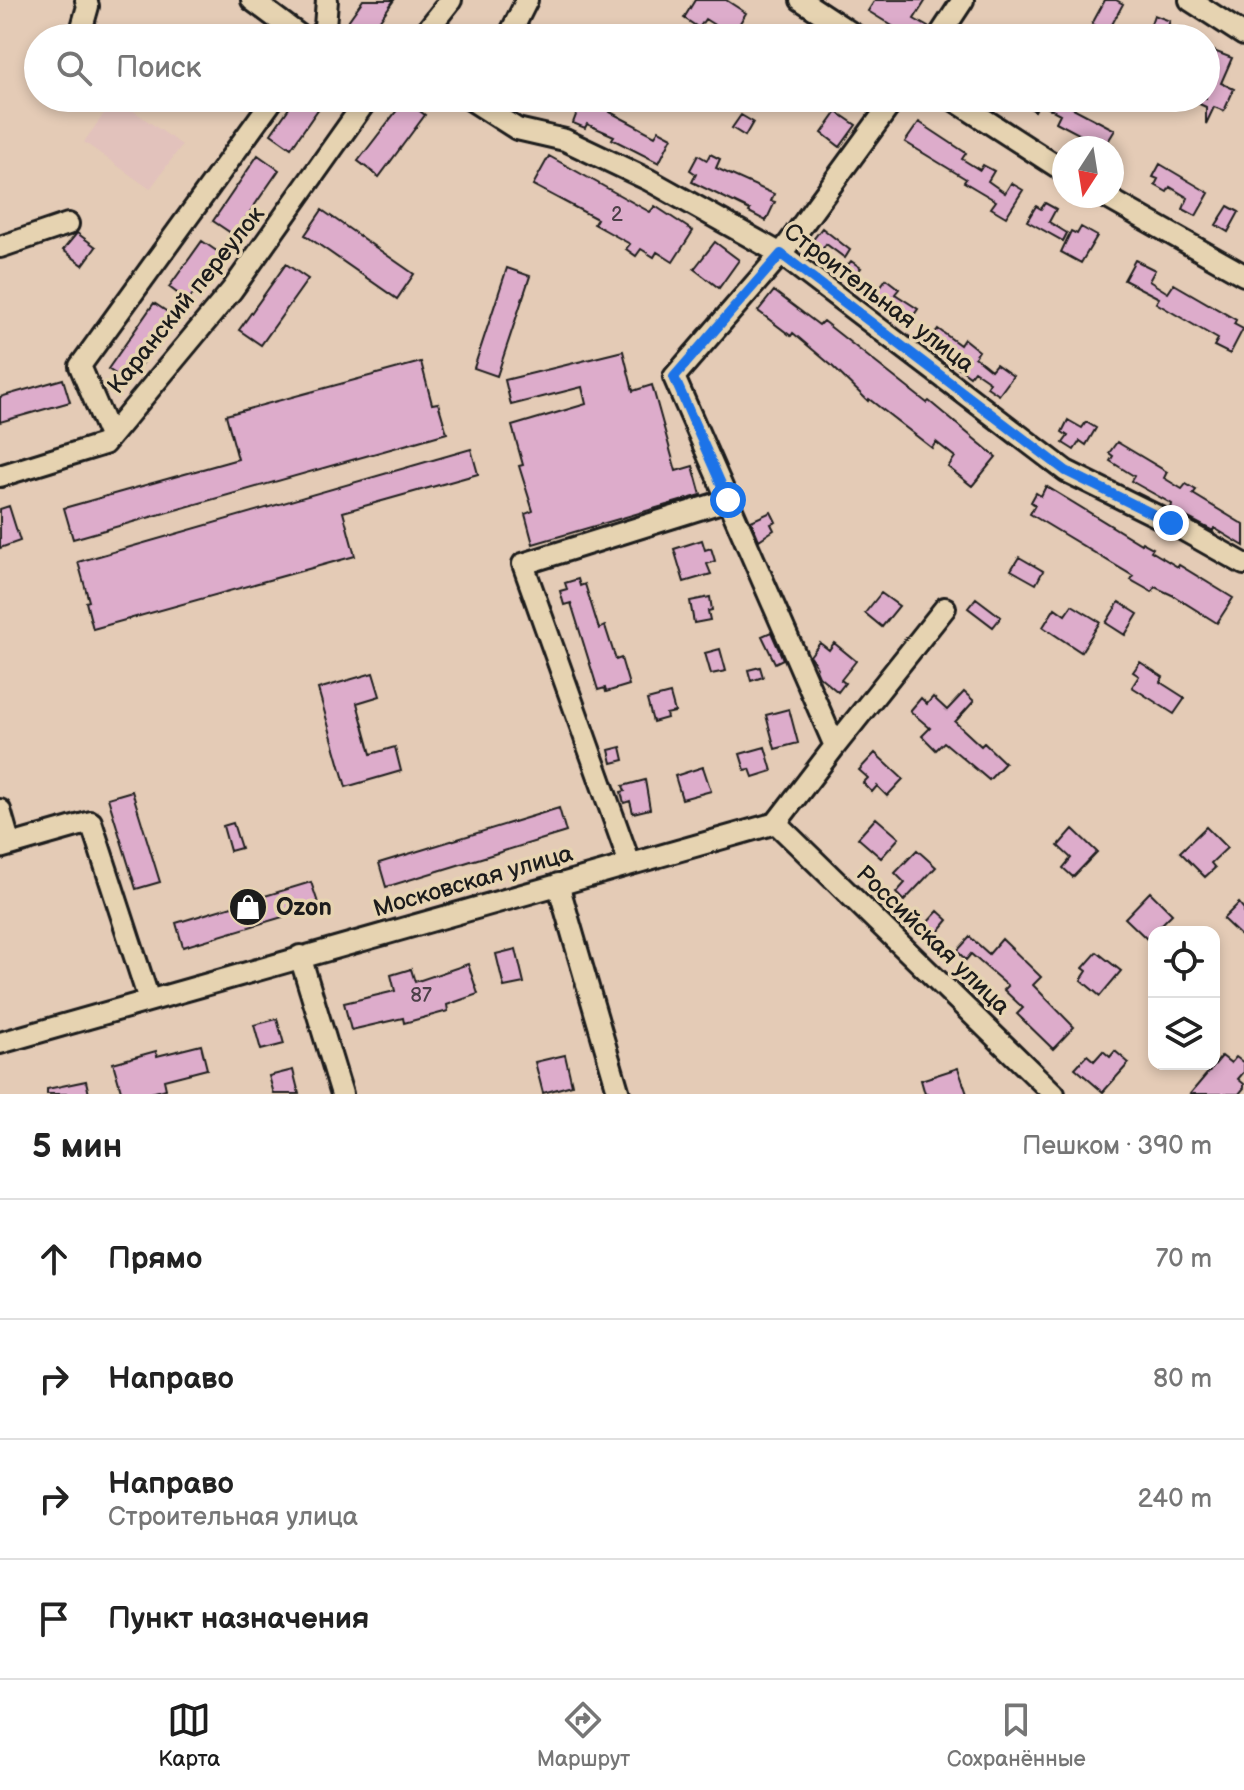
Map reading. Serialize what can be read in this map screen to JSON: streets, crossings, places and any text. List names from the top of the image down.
{
  "streets": {
    "street": [
      "Строительная улица",
      "Каранский переулок",
      "Московская улица",
      "Российская улица"
    ]
  },
  "crossings": [
    ["Московская улица", "Российская улица"]
  ],
  "places": {
    "shop": ["Ozon"]
  },
  "house_numbers": ["2", "87"],
  "north": "bottom",
  "page": {
    "search": "Поиск",
    "heading": ["5 мин", "Пешком · 390 m"],
    "list": [
      ["Прямо", "70 m"],
      ["Направо", "80 m"],
      ["Направо", "Строительная улица", "240 m"],
      "Пункт назначения"
    ],
    "nav": ["Карта", "Маршрут", "Сохранённые"]
  }
}
